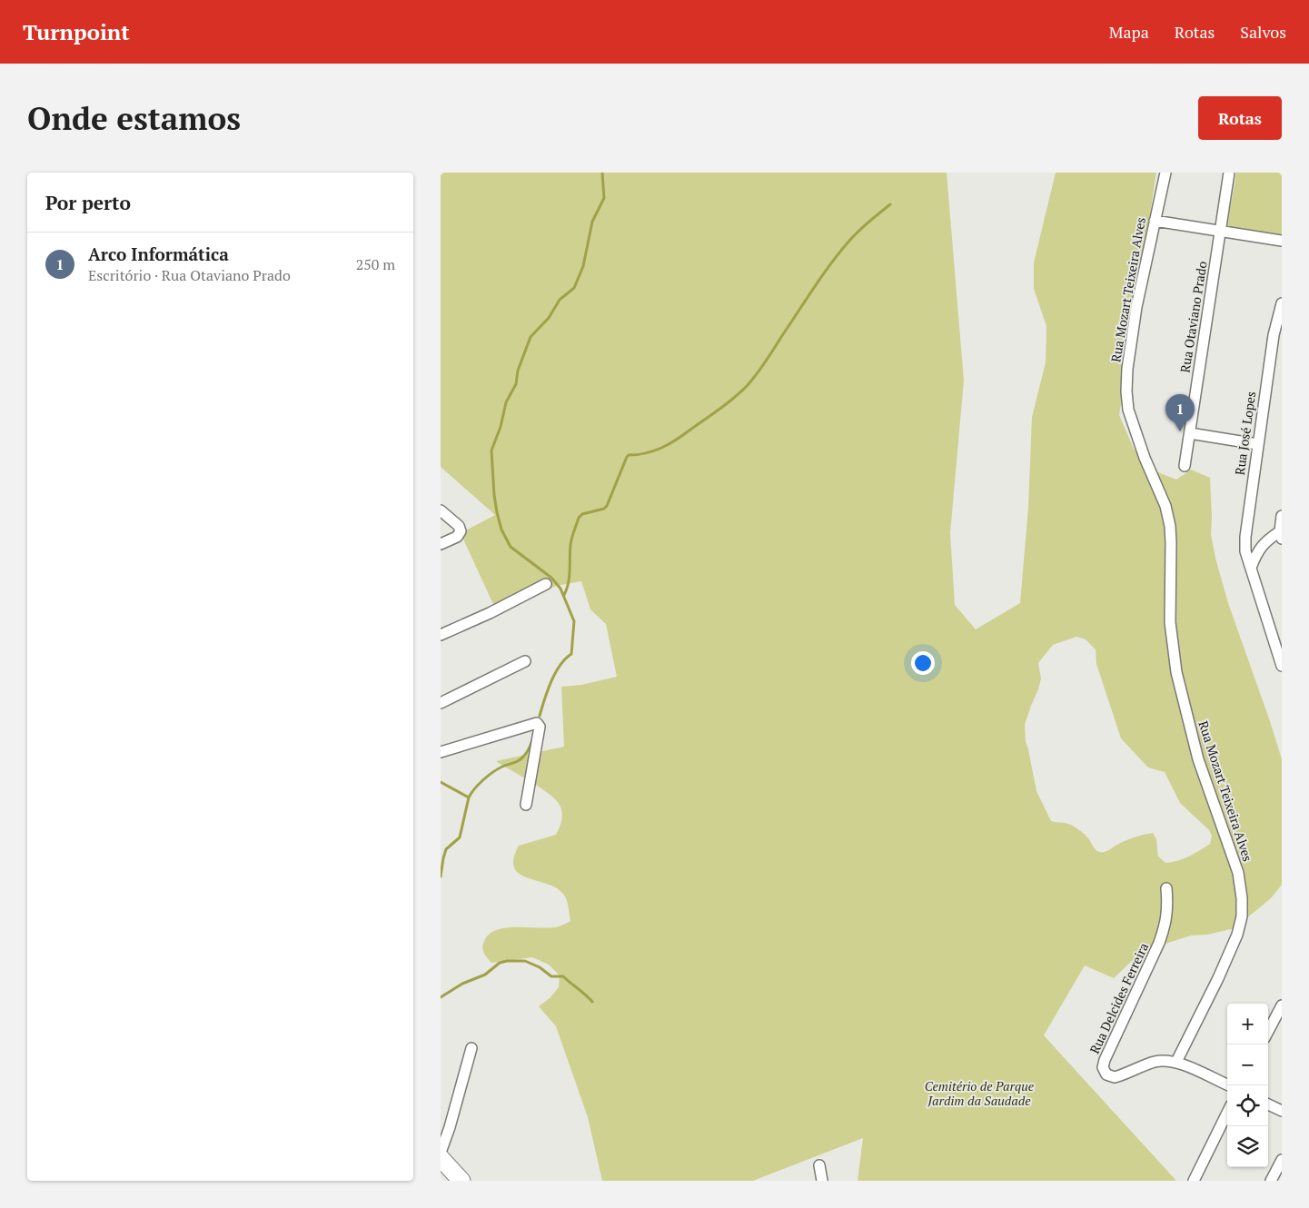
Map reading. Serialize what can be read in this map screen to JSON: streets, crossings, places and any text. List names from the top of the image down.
{
  "streets": {
    "street": [
      "Rua Mozart Teixeira Alves",
      "Rua Otaviano Prado",
      "Rua José Lopes",
      "Rua Delcides Ferreira"
    ]
  },
  "crossings": [
    ["Rua Mozart Teixeira Alves", "Rua Delcides Ferreira"]
  ],
  "parks": ["Cemitério de Parque Jardim da Saudade"],
  "page": {
    "header": "Turnpoint",
    "nav": ["Mapa", "Rotas", "Salvos"],
    "buttons": "Rotas",
    "title": "Onde estamos",
    "heading": "Por perto",
    "list": [
      {
        "mark": "1",
        "name": "Arco Informática",
        "note": "Escritório · Rua Otaviano Prado",
        "value": "250 m"
      }
    ],
    "pins": "1",
    "map_buttons": ["+", "−"]
  }
}
